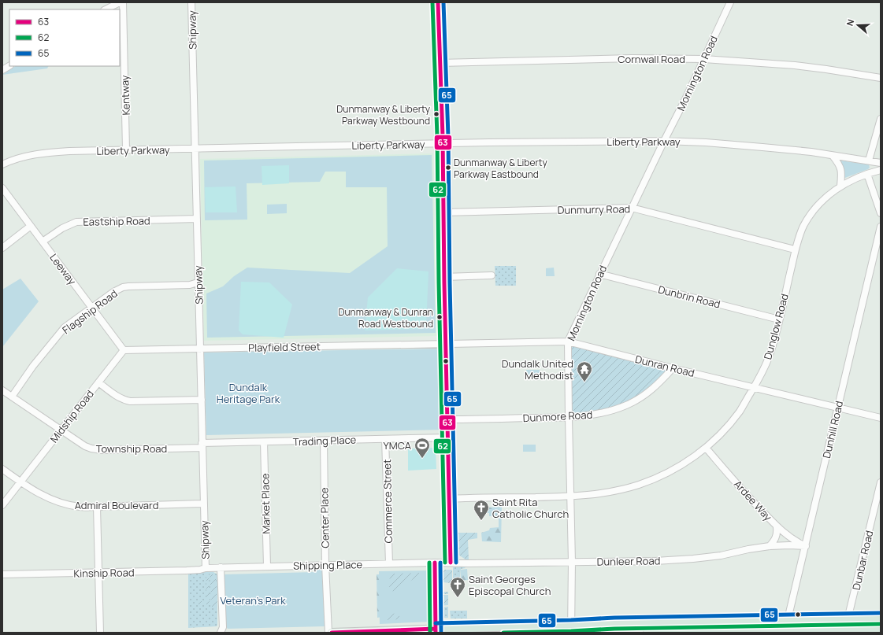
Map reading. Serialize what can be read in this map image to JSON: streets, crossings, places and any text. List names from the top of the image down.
{
  "streets": {
    "street": [
      "Shipway",
      "Cornwall Road",
      "Mornington Road",
      "Kentway",
      "Liberty Parkway",
      "Dunmurry Road",
      "Eastship Road",
      "Leeway",
      "Dunbrin Road",
      "Flagship Road",
      "Dunglow Road",
      "Playfield Street",
      "Dunran Road",
      "Midship Road",
      "Dunmore Road",
      "Dunhill Road",
      "Trading Place",
      "Township Road",
      "Ardee Way",
      "Commerce Street",
      "Market Place",
      "Admiral Boulevard",
      "Center Place",
      "Dunbar Road",
      "Dunleer Road",
      "Shipping Place",
      "Kinship Road"
    ]
  },
  "crossings": [
    ["Shipway", "Liberty Parkway"],
    ["Shipway", "Eastship Road"],
    ["Shipway", "Flagship Road"],
    ["Shipway", "Playfield Street"],
    ["Shipway", "Trading Place"],
    ["Shipway", "Township Road"],
    ["Shipway", "Admiral Boulevard"],
    ["Shipway", "Shipping Place"],
    ["Shipway", "Kinship Road"],
    ["Cornwall Road", "Mornington Road"],
    ["Mornington Road", "Liberty Parkway"],
    ["Mornington Road", "Dunmurry Road"],
    ["Mornington Road", "Dunbrin Road"],
    ["Mornington Road", "Dunglow Road"],
    ["Mornington Road", "Dunran Road"],
    ["Mornington Road", "Dunmore Road"],
    ["Mornington Road", "Dunleer Road"],
    ["Kentway", "Liberty Parkway"],
    ["Dunmurry Road", "Dunglow Road"],
    ["Eastship Road", "Leeway"],
    ["Leeway", "Flagship Road"],
    ["Leeway", "Playfield Street"],
    ["Leeway", "Midship Road"],
    ["Dunbrin Road", "Dunglow Road"],
    ["Flagship Road", "Township Road"],
    ["Dunglow Road", "Dunran Road"],
    ["Dunglow Road", "Ardee Way"],
    ["Playfield Street", "Dunran Road"],
    ["Playfield Street", "Midship Road"],
    ["Dunran Road", "Dunmore Road"],
    ["Dunran Road", "Dunhill Road"],
    ["Midship Road", "Township Road"],
    ["Midship Road", "Admiral Boulevard"],
    ["Dunhill Road", "Ardee Way"],
    ["Dunhill Road", "Dunleer Road"],
    ["Trading Place", "Township Road"],
    ["Trading Place", "Commerce Street"],
    ["Trading Place", "Market Place"],
    ["Trading Place", "Center Place"],
    ["Ardee Way", "Dunleer Road"],
    ["Commerce Street", "Shipping Place"],
    ["Market Place", "Shipping Place"],
    ["Center Place", "Shipping Place"],
    ["Dunleer Road", "Shipping Place"],
    ["Shipping Place", "Kinship Road"]
  ],
  "parks": ["Dundalk Heritage Park", "Veteran's Park"],
  "places": {
    "other": ["Dunmanway & Liberty Parkway Westbound", "Dunmanway & Liberty Parkway Eastbound", "Dunmanway & Dunran Road Westbound"],
    "temple": ["Dundalk United Methodist"],
    "sports": ["YMCA"],
    "church": ["Saint Rita Catholic Church", "Saint Georges Episcopal Church"]
  },
  "lines": ["transit line 63", "transit line 62", "transit line 65"],
  "legend": ["63", "62", "65"],
  "north": "left"
}
